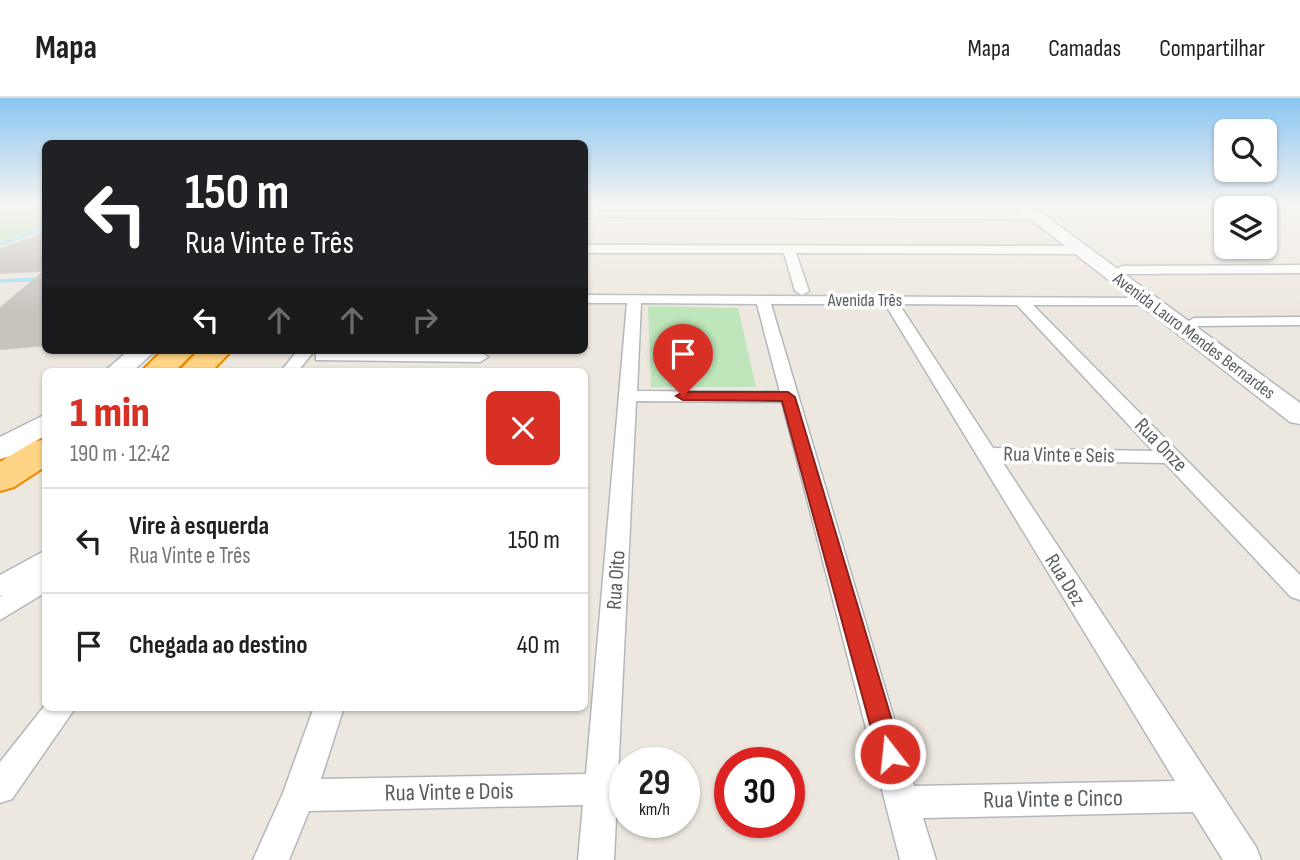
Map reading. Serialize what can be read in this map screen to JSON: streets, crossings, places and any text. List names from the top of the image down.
{
  "streets": {
    "street": [
      "Avenida Três",
      "Avenida Lauro Mendes Bernardes",
      "Rua Onze",
      "Rua Vinte e Seis",
      "Rua Oito",
      "Rua Dez",
      "Rua Vinte e Dois",
      "Rua Vinte e Cinco"
    ]
  },
  "crossings": [
    ["Avenida Três", "Avenida Lauro Mendes Bernardes"],
    ["Avenida Três", "Rua Onze"],
    ["Avenida Três", "Rua Oito"],
    ["Avenida Três", "Rua Dez"],
    ["Rua Onze", "Rua Vinte e Seis"],
    ["Rua Vinte e Seis", "Rua Dez"],
    ["Rua Oito", "Rua Vinte e Dois"],
    ["Rua Dez", "Rua Vinte e Cinco"]
  ],
  "page": {
    "header": "Mapa",
    "nav": ["Mapa", "Camadas", "Compartilhar"],
    "turn": ["150 m", "Rua Vinte e Três"],
    "heading": ["1 min", "190 m · 12:42"],
    "list": [
      {
        "name": "Vire à esquerda",
        "note": "Rua Vinte e Três",
        "value": "150 m"
      },
      {
        "name": "Chegada ao destino",
        "value": "40 m"
      }
    ],
    "speed": "29 km/h",
    "limit": "30"
  }
}
